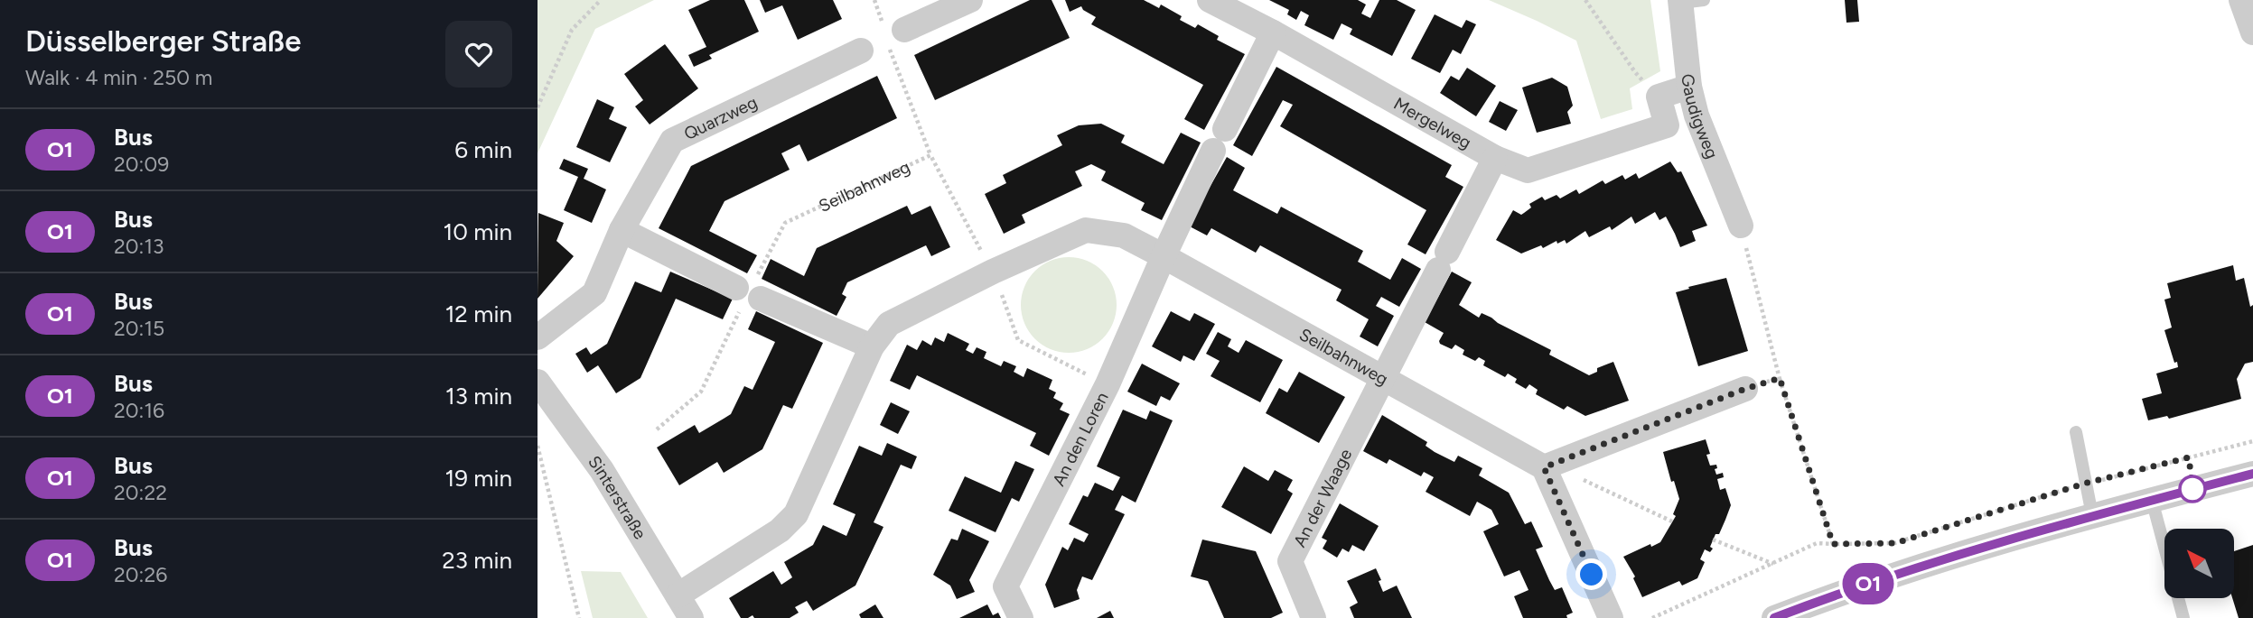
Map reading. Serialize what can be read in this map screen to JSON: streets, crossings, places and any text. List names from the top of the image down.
{
  "streets": {
    "street": [
      "Gaudigweg",
      "Quarzweg",
      "Mergelweg",
      "Seilbahnweg",
      "An den Loren",
      "An der Waage",
      "Sinterstraße"
    ]
  },
  "crossings": [
    ["Gaudigweg", "Mergelweg"],
    ["Mergelweg", "An den Loren"],
    ["Mergelweg", "An der Waage"],
    ["Seilbahnweg", "An den Loren"],
    ["Seilbahnweg", "An der Waage"],
    ["Seilbahnweg", "Sinterstraße"]
  ],
  "lines": ["bus line O1"],
  "north": "top left",
  "page": {
    "heading": ["Düsselberger Straße", "Walk · 4 min · 250 m"],
    "on_map": "O1",
    "list": [
      {
        "mark": "O1",
        "name": "Bus",
        "note": "20:09",
        "value": "6 min"
      },
      {
        "mark": "O1",
        "name": "Bus",
        "note": "20:13",
        "value": "10 min"
      },
      {
        "mark": "O1",
        "name": "Bus",
        "note": "20:15",
        "value": "12 min"
      },
      {
        "mark": "O1",
        "name": "Bus",
        "note": "20:16",
        "value": "13 min"
      },
      {
        "mark": "O1",
        "name": "Bus",
        "note": "20:22",
        "value": "19 min"
      },
      {
        "mark": "O1",
        "name": "Bus",
        "note": "20:26",
        "value": "23 min"
      }
    ]
  }
}
